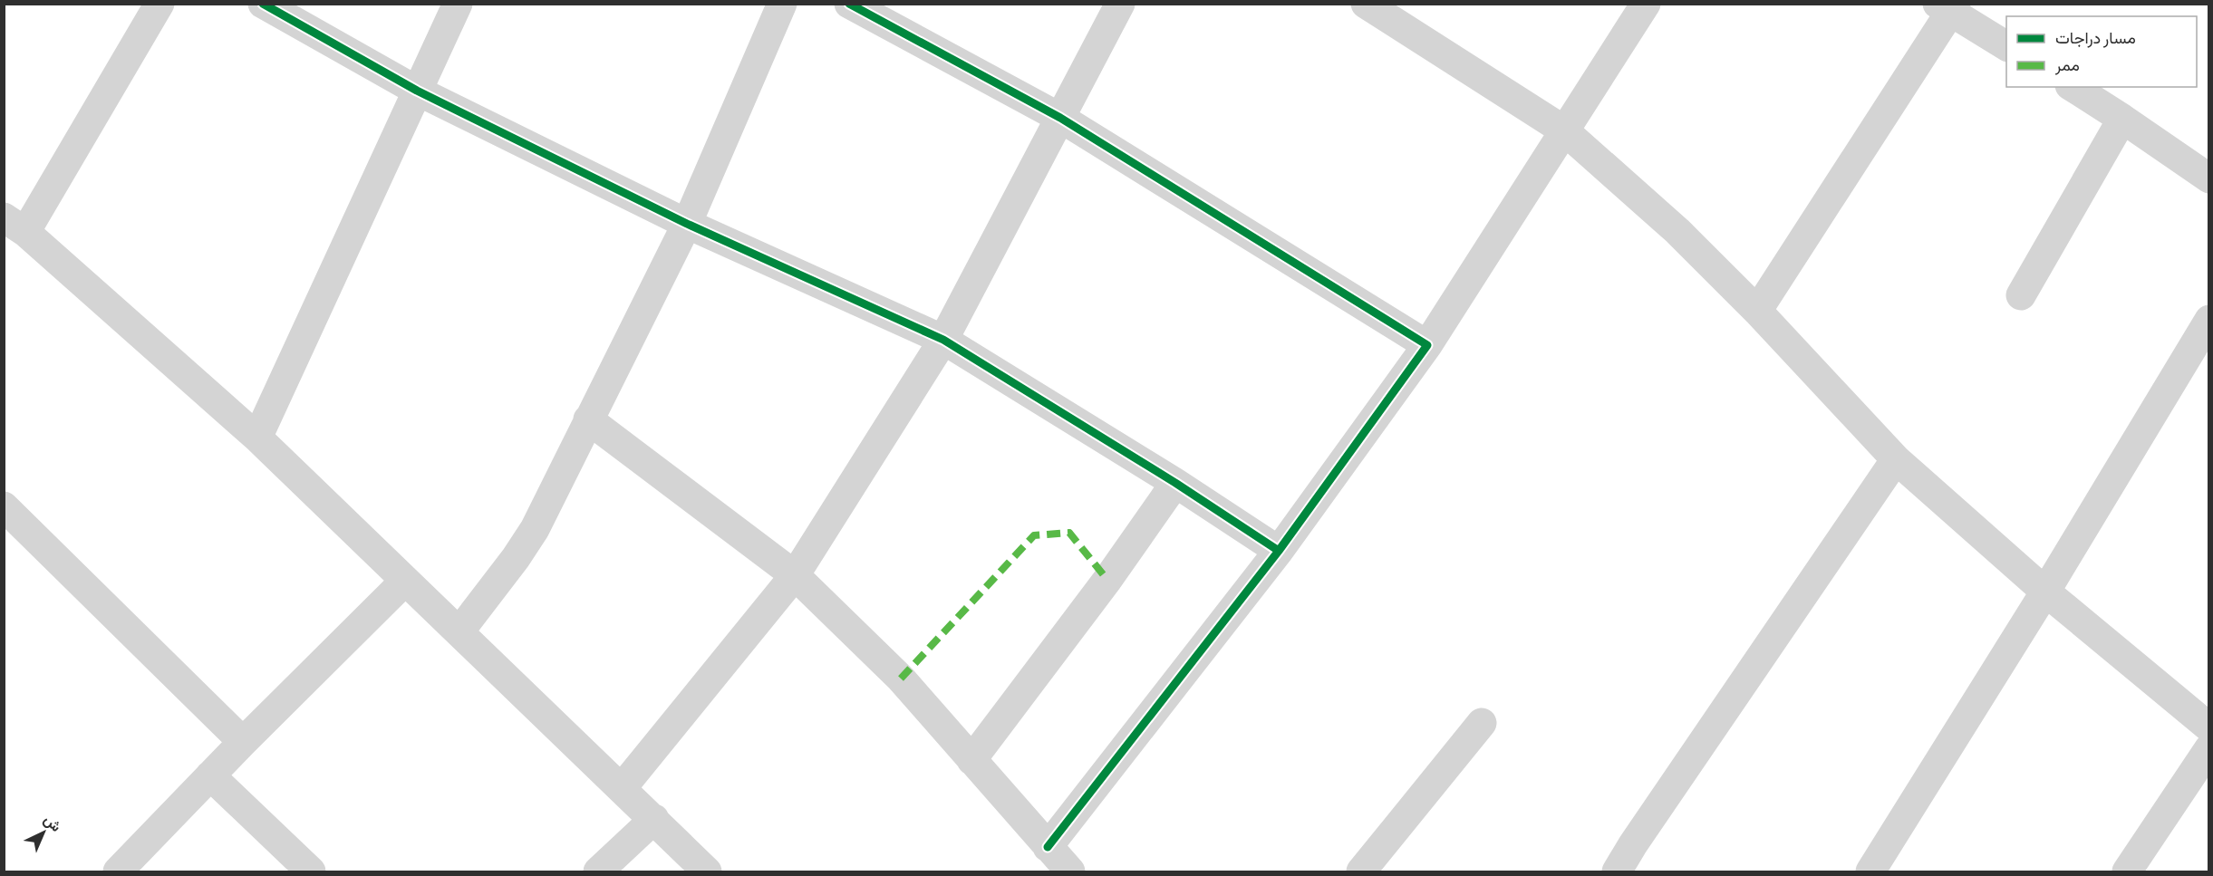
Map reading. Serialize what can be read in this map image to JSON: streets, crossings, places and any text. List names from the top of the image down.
{
  "legend": ["مسار دراجات", "ممر"],
  "north": "top right"
}
